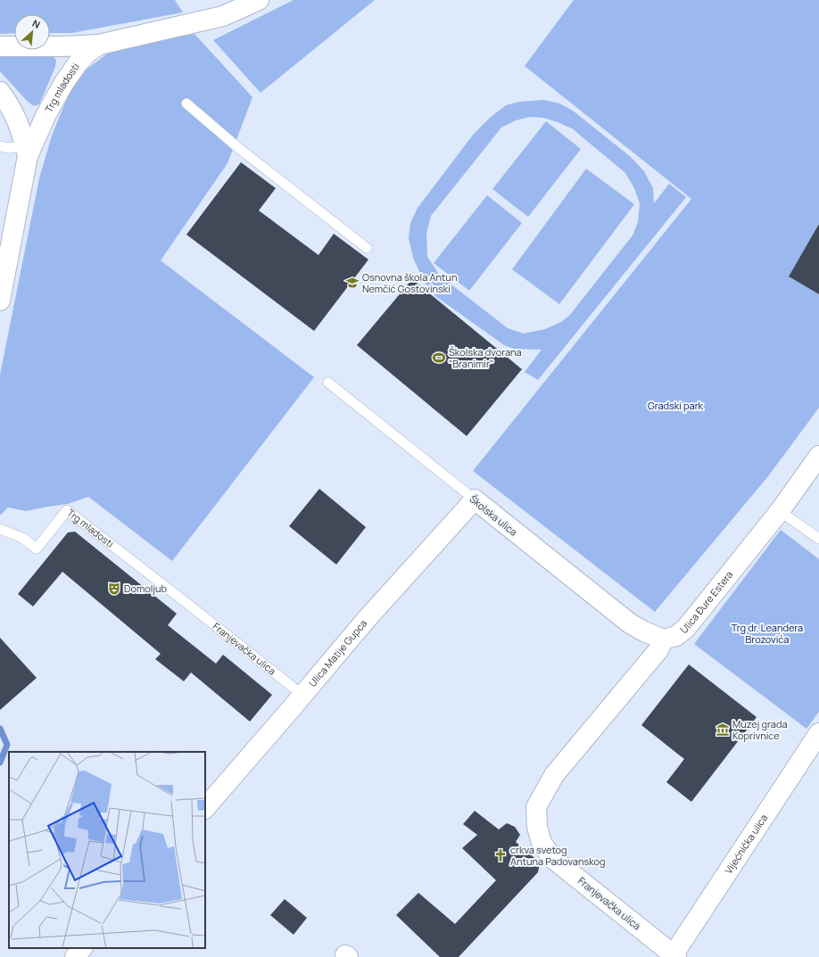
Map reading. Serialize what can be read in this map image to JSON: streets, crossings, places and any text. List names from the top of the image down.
{
  "streets": {
    "street": [
      "Trg mladosti",
      "Školska ulica",
      "Ulica Đure Estera",
      "Franjevačka ulica",
      "Ulica Matije Gupca",
      "Vijećnička ulica"
    ]
  },
  "crossings": [
    ["Trg mladosti", "Franjevačka ulica"],
    ["Školska ulica", "Ulica Đure Estera"],
    ["Školska ulica", "Franjevačka ulica"],
    ["Školska ulica", "Ulica Matije Gupca"],
    ["Ulica Đure Estera", "Franjevačka ulica"],
    ["Franjevačka ulica", "Ulica Matije Gupca"],
    ["Franjevačka ulica", "Vijećnička ulica"]
  ],
  "parks": ["Gradski park", "Trg dr. Leandera Brozovića"],
  "places": {
    "school or university": ["Osnovna škola Antun Nemčić Gostovinski"],
    "sports": ["Školska dvorana \"Branimir\""],
    "theatre": ["Domoljub"],
    "museum": ["Muzej grada Koprivnice"],
    "church": ["crkva svetog Antuna Padovanskog"]
  },
  "north": "top right"
}
